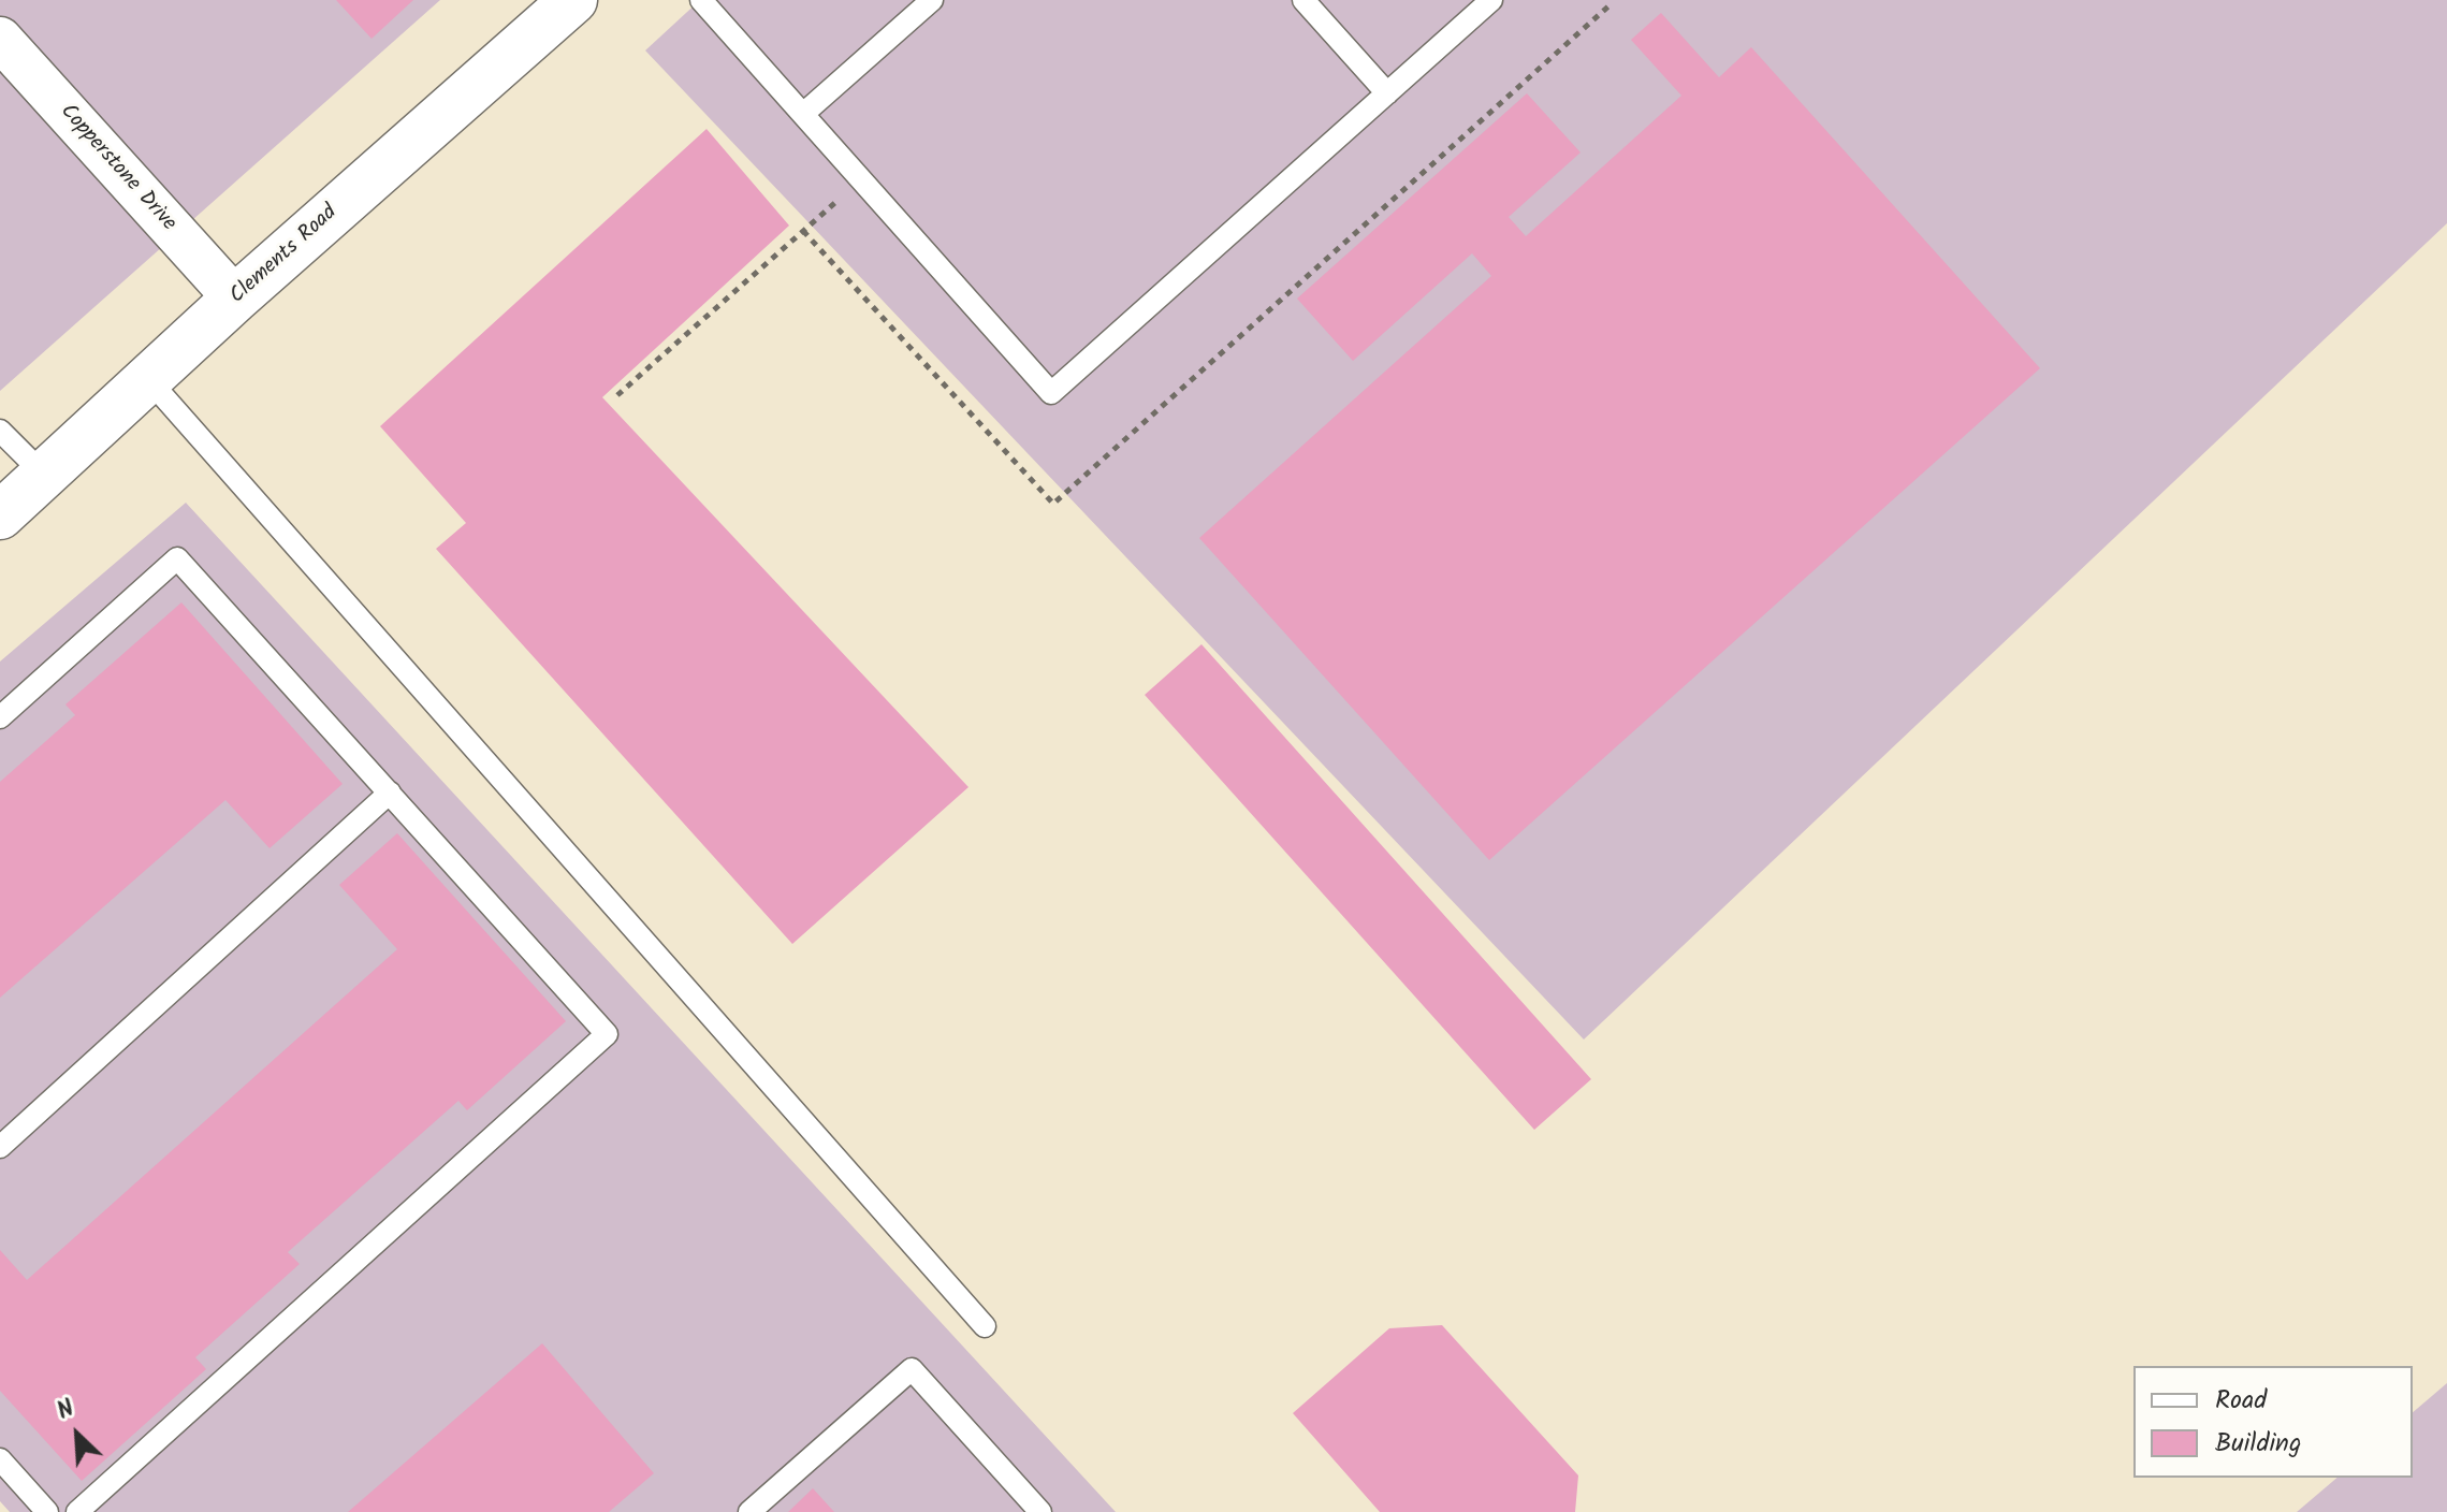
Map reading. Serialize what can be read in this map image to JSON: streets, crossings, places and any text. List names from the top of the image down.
{
  "streets": {
    "street": ["Copperstone Drive", "Clements Road"]
  },
  "crossings": [
    ["Copperstone Drive", "Clements Road"]
  ],
  "legend": ["Road", "Building"],
  "north": "top left"
}
